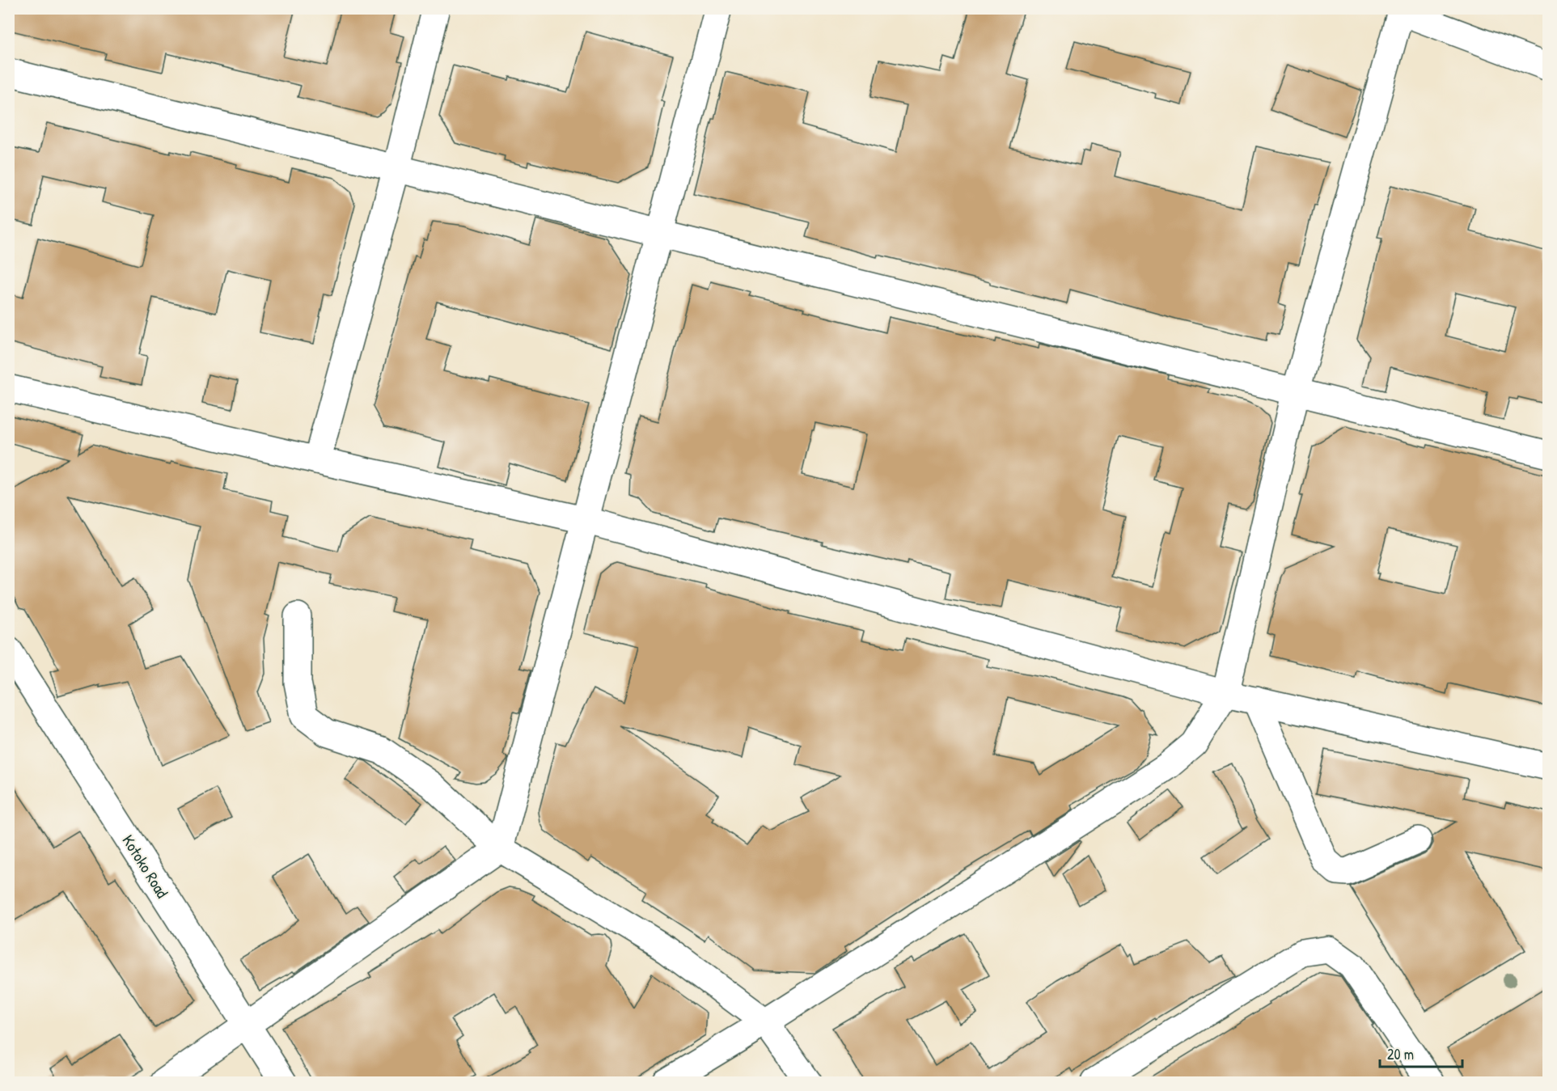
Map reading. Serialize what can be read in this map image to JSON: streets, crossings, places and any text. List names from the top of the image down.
{
  "streets": {
    "street": ["Kotoko Road"]
  },
  "scale_bar": "20 m"
}
